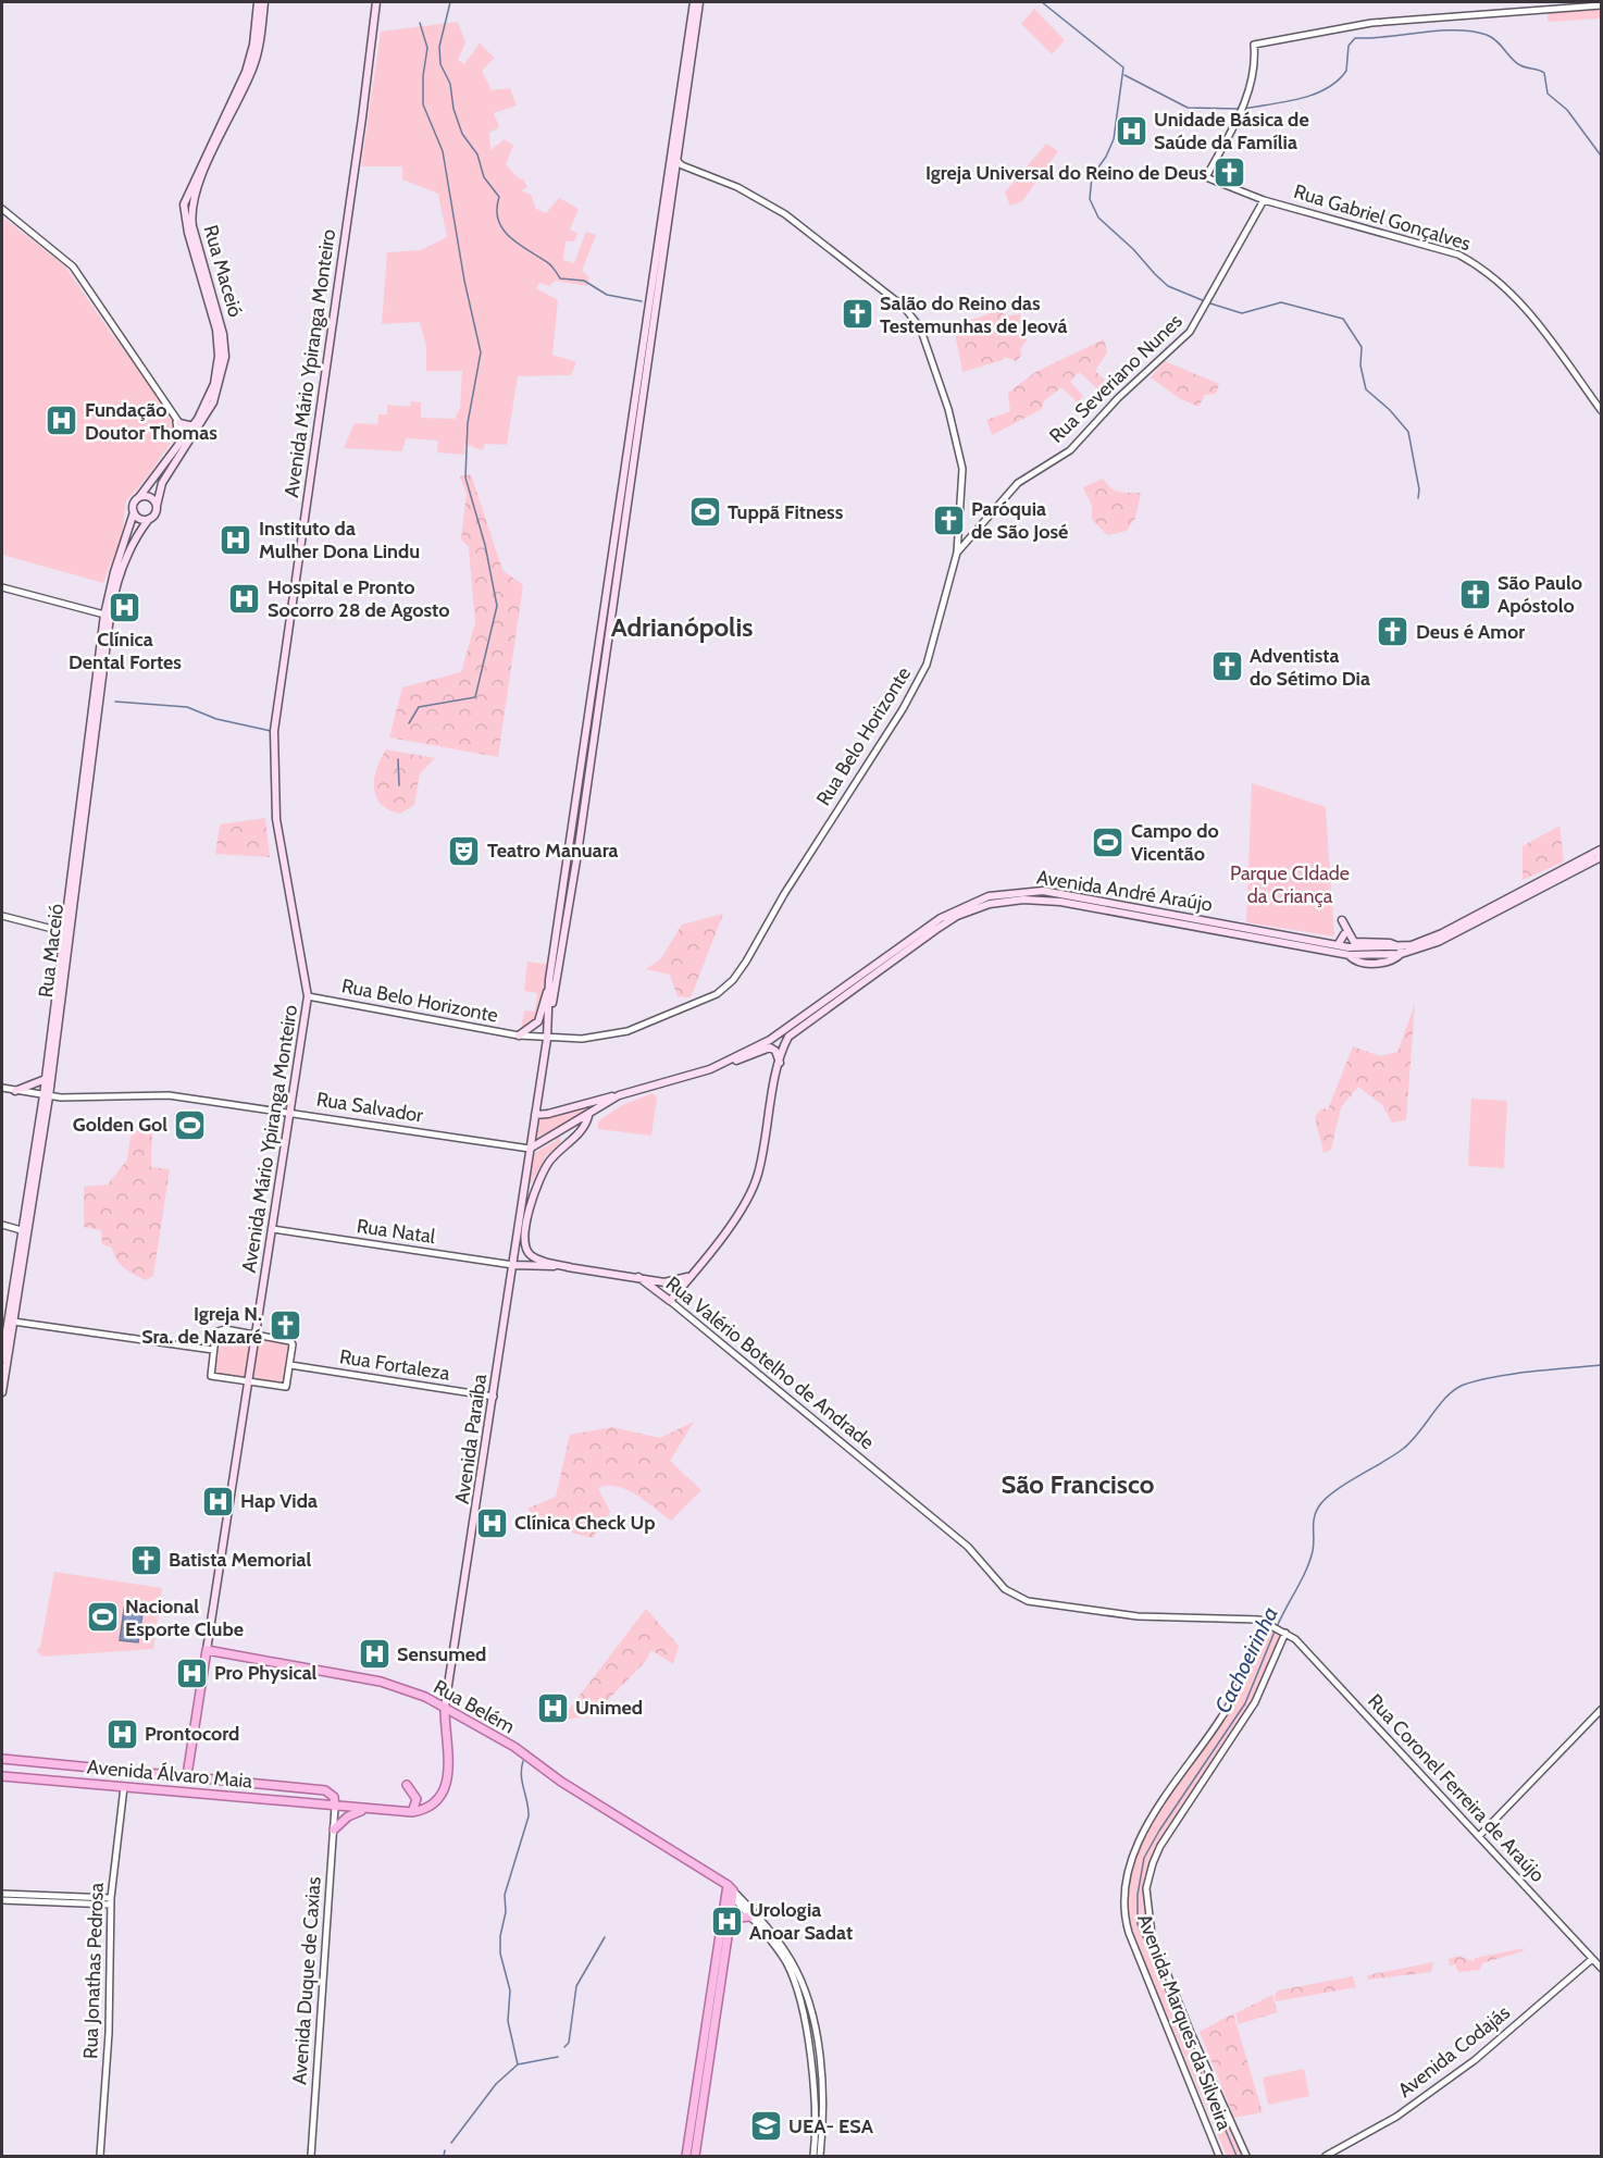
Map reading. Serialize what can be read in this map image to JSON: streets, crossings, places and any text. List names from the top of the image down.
{
  "streets": {
    "main road": [
      "Rua Maceió",
      "Avenida Mário Ypiranga Monteiro",
      "Avenida André Araújo",
      "Rua Valério Botelho de Andrade",
      "Avenida Paraíba",
      "Rua Belém",
      "Avenida Álvaro Maia"
    ],
    "street": [
      "Rua Gabriel Gonçalves",
      "Rua Severiano Nunes",
      "Rua Belo Horizonte",
      "Rua Salvador",
      "Rua Natal",
      "Rua Fortaleza",
      "Rua Coronel Ferreira de Araújo",
      "Rua Jonathas Pedrosa",
      "Avenida Duque de Caxias",
      "Avenida Marques da Silveira",
      "Avenida Codajás"
    ]
  },
  "crossings": [
    ["Rua Gabriel Gonçalves", "Rua Severiano Nunes"],
    ["Rua Maceió", "Rua Salvador"],
    ["Avenida Mário Ypiranga Monteiro", "Rua Belo Horizonte"],
    ["Avenida Mário Ypiranga Monteiro", "Rua Salvador"],
    ["Avenida Mário Ypiranga Monteiro", "Rua Natal"],
    ["Avenida Mário Ypiranga Monteiro", "Rua Belém"],
    ["Rua Severiano Nunes", "Rua Belo Horizonte"],
    ["Rua Belo Horizonte", "Avenida Paraíba"],
    ["Avenida André Araújo", "Rua Salvador"],
    ["Avenida André Araújo", "Avenida Paraíba"],
    ["Rua Salvador", "Avenida Paraíba"],
    ["Rua Natal", "Rua Valério Botelho de Andrade"],
    ["Rua Natal", "Avenida Paraíba"],
    ["Rua Valério Botelho de Andrade", "Avenida Paraíba"],
    ["Rua Valério Botelho de Andrade", "Rua Coronel Ferreira de Araújo"],
    ["Rua Valério Botelho de Andrade", "Avenida Marques da Silveira"],
    ["Rua Fortaleza", "Avenida Paraíba"],
    ["Avenida Paraíba", "Rua Belém"],
    ["Avenida Álvaro Maia", "Rua Jonathas Pedrosa"],
    ["Avenida Álvaro Maia", "Avenida Duque de Caxias"],
    ["Rua Coronel Ferreira de Araújo", "Avenida Marques da Silveira"],
    ["Rua Coronel Ferreira de Araújo", "Avenida Codajás"]
  ],
  "districts": ["Adrianópolis", "São Francisco"],
  "water": ["Cachoeirinha"],
  "parks": ["Parque CIdade da Criança"],
  "places": {
    "hospital": [
      "Unidade Básica de Saúde da Família",
      "Fundação Doutor Thomas",
      "Instituto da Mulher Dona Lindu",
      "Hospital e Pronto Socorro 28 de Agosto",
      "Clínica Dental Fortes",
      "Hap Vida",
      "Clínica Check Up",
      "Sensumed",
      "Pro Physical",
      "Unimed",
      "Prontocord",
      "Urologia Anoar Sadat"
    ],
    "church": [
      "Igreja Universal do Reino de Deus",
      "Salão do Reino das Testemunhas de Jeová",
      "Paróquia de São José",
      "São Paulo Apóstolo",
      "Deus é Amor",
      "Adventista do Sétimo Dia",
      "Igreja N. Sra. de Nazaré",
      "Batista Memorial"
    ],
    "sports": [
      "Tuppã Fitness",
      "Campo do Vicentão",
      "Golden Gol",
      "Nacional Esporte Clube"
    ],
    "theatre": ["Teatro Manuara"],
    "school or university": ["UEA- ESA"]
  }
}
